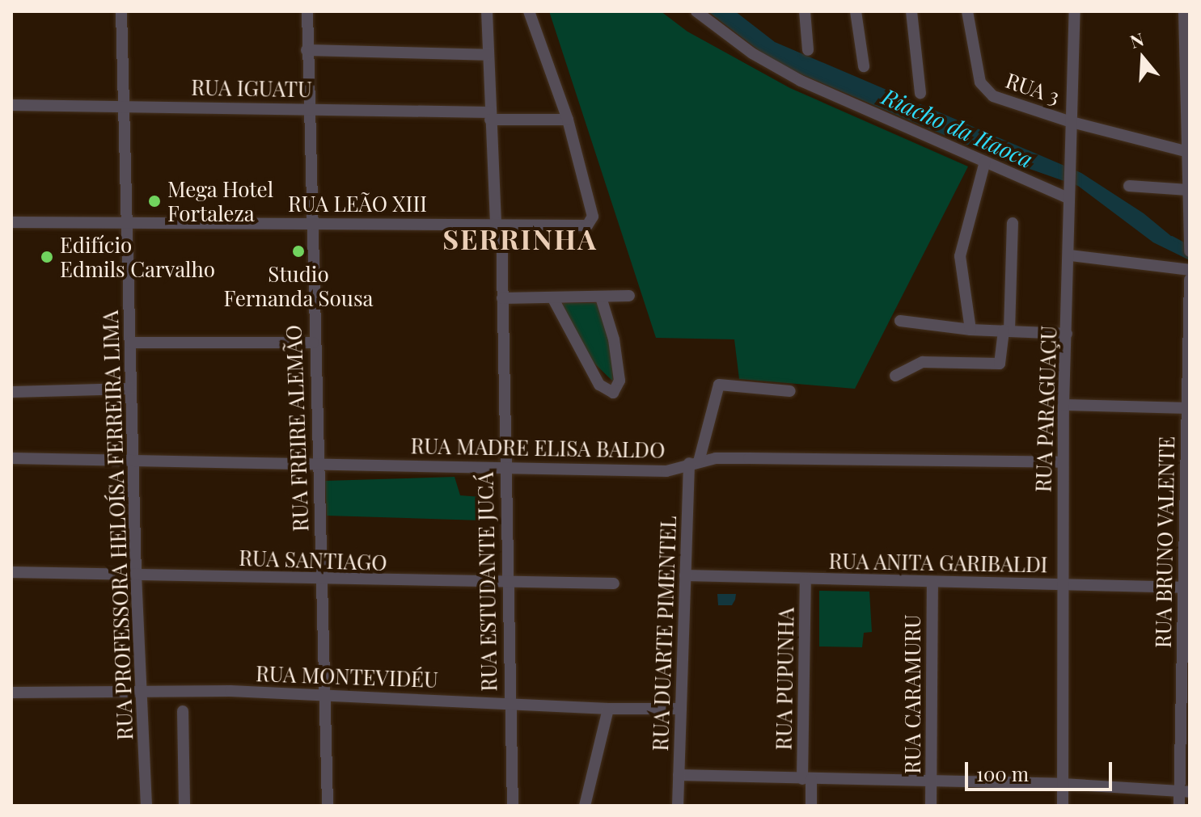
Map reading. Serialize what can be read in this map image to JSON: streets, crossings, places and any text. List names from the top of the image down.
{
  "streets": {
    "street": [
      "RUA IGUATU",
      "RUA 3",
      "RUA LEÃO XIII",
      "RUA PARAGUAÇU",
      "RUA FREIRE ALEMÃO",
      "RUA MADRE ELISA BALDO",
      "RUA PROFESSORA HELOÍSA FERREIRA LIMA",
      "RUA BRUNO VALENTE",
      "RUA SANTIAGO",
      "RUA ANITA GARIBALDI",
      "RUA ESTUDANTE JUCÁ",
      "RUA DUARTE PIMENTEL",
      "RUA MONTEVIDÉU",
      "RUA PUPUNHA",
      "RUA CARAMURU"
    ]
  },
  "crossings": [
    ["RUA IGUATU", "RUA LEÃO XIII"],
    ["RUA IGUATU", "RUA FREIRE ALEMÃO"],
    ["RUA IGUATU", "RUA PROFESSORA HELOÍSA FERREIRA LIMA"],
    ["RUA IGUATU", "RUA ESTUDANTE JUCÁ"],
    ["RUA 3", "RUA PARAGUAÇU"],
    ["RUA LEÃO XIII", "RUA FREIRE ALEMÃO"],
    ["RUA LEÃO XIII", "RUA PROFESSORA HELOÍSA FERREIRA LIMA"],
    ["RUA LEÃO XIII", "RUA ESTUDANTE JUCÁ"],
    ["RUA PARAGUAÇU", "RUA MADRE ELISA BALDO"],
    ["RUA PARAGUAÇU", "RUA ANITA GARIBALDI"],
    ["RUA FREIRE ALEMÃO", "RUA MADRE ELISA BALDO"],
    ["RUA FREIRE ALEMÃO", "RUA SANTIAGO"],
    ["RUA FREIRE ALEMÃO", "RUA MONTEVIDÉU"],
    ["RUA MADRE ELISA BALDO", "RUA PROFESSORA HELOÍSA FERREIRA LIMA"],
    ["RUA MADRE ELISA BALDO", "RUA ESTUDANTE JUCÁ"],
    ["RUA MADRE ELISA BALDO", "RUA DUARTE PIMENTEL"],
    ["RUA PROFESSORA HELOÍSA FERREIRA LIMA", "RUA SANTIAGO"],
    ["RUA PROFESSORA HELOÍSA FERREIRA LIMA", "RUA MONTEVIDÉU"],
    ["RUA BRUNO VALENTE", "RUA ANITA GARIBALDI"],
    ["RUA SANTIAGO", "RUA ESTUDANTE JUCÁ"],
    ["RUA ANITA GARIBALDI", "RUA DUARTE PIMENTEL"],
    ["RUA ANITA GARIBALDI", "RUA PUPUNHA"],
    ["RUA ANITA GARIBALDI", "RUA CARAMURU"],
    ["RUA ESTUDANTE JUCÁ", "RUA MONTEVIDÉU"],
    ["RUA DUARTE PIMENTEL", "RUA MONTEVIDÉU"]
  ],
  "districts": ["SERRINHA"],
  "water": ["Riacho da Itaoca"],
  "places": ["Mega Hotel Fortaleza", "Studio Fernanda Sousa", "Edifício Edmils Carvalho"],
  "scale_bar": "100 m",
  "north": "top"
}
